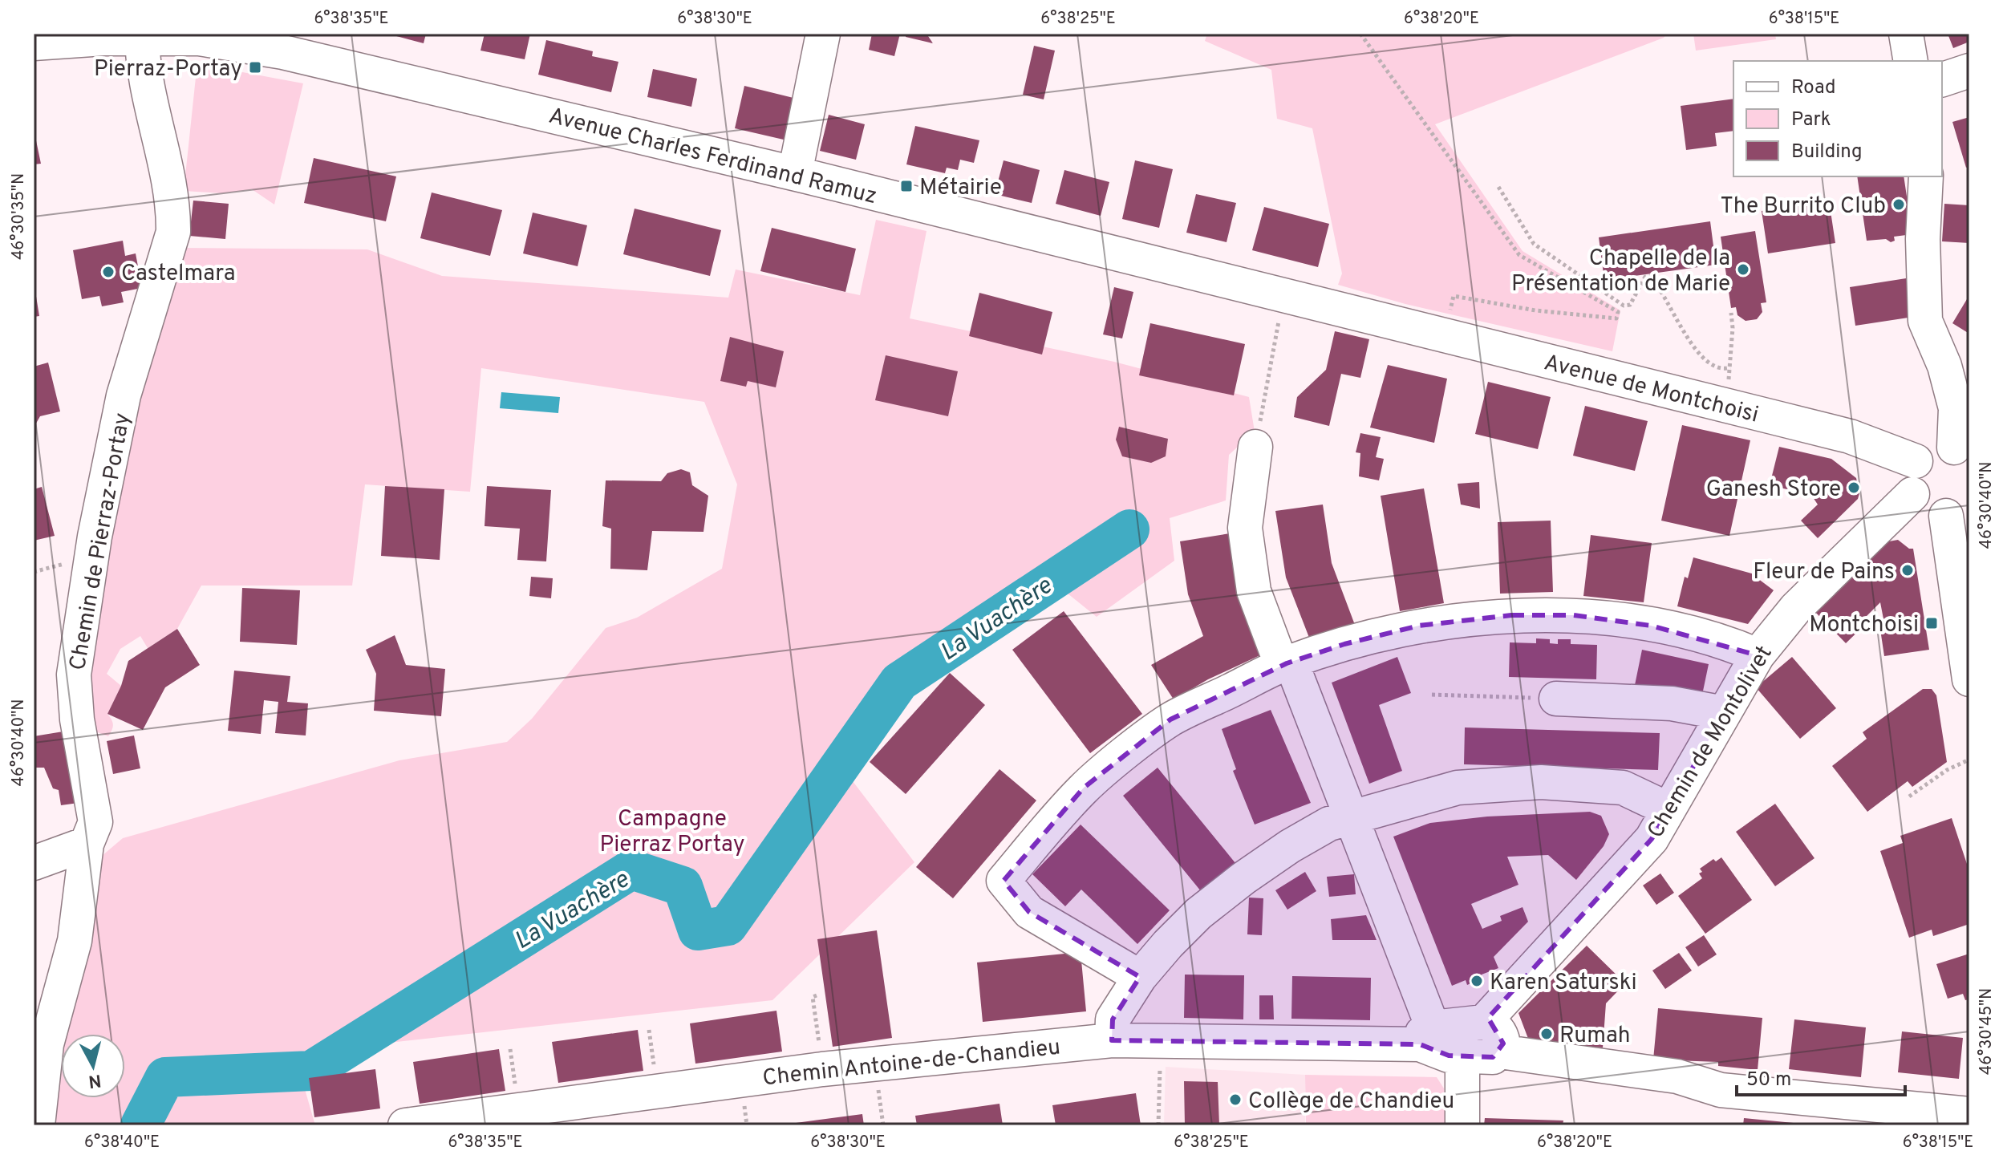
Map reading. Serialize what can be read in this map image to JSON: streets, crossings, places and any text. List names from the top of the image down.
{
  "streets": {
    "street": [
      "Avenue Charles Ferdinand Ramuz",
      "Avenue de Montchoisi",
      "Chemin de Pierraz-Portay",
      "Chemin de Montolivet",
      "Chemin Antoine-de-Chandieu"
    ]
  },
  "crossings": [
    ["Avenue Charles Ferdinand Ramuz", "Avenue de Montchoisi"],
    ["Avenue Charles Ferdinand Ramuz", "Chemin de Pierraz-Portay"],
    ["Avenue de Montchoisi", "Chemin de Montolivet"]
  ],
  "water": ["La Vuachère"],
  "parks": ["Campagne Pierraz Portay"],
  "places": {
    "transit": ["Pierraz-Portay", "Métairie", "Montchoisi"],
    "other": [
      "The Burrito Club",
      "Chapelle de la Présentation de Marie",
      "Castelmara",
      "Ganesh Store",
      "Fleur de Pains",
      "Karen Saturski",
      "Rumah",
      "Collège de Chandieu"
    ]
  },
  "legend": ["Road", "Park", "Building"],
  "scale_bar": "50 m",
  "north": "bottom",
  "coordinates": [
    "6°38'35\"E",
    "6°38'30\"E",
    "6°38'25\"E",
    "6°38'20\"E",
    "6°38'15\"E",
    "46°30'35\"N",
    "46°30'40\"N",
    "46°30'45\"N",
    "6°38'40\"E"
  ]
}
